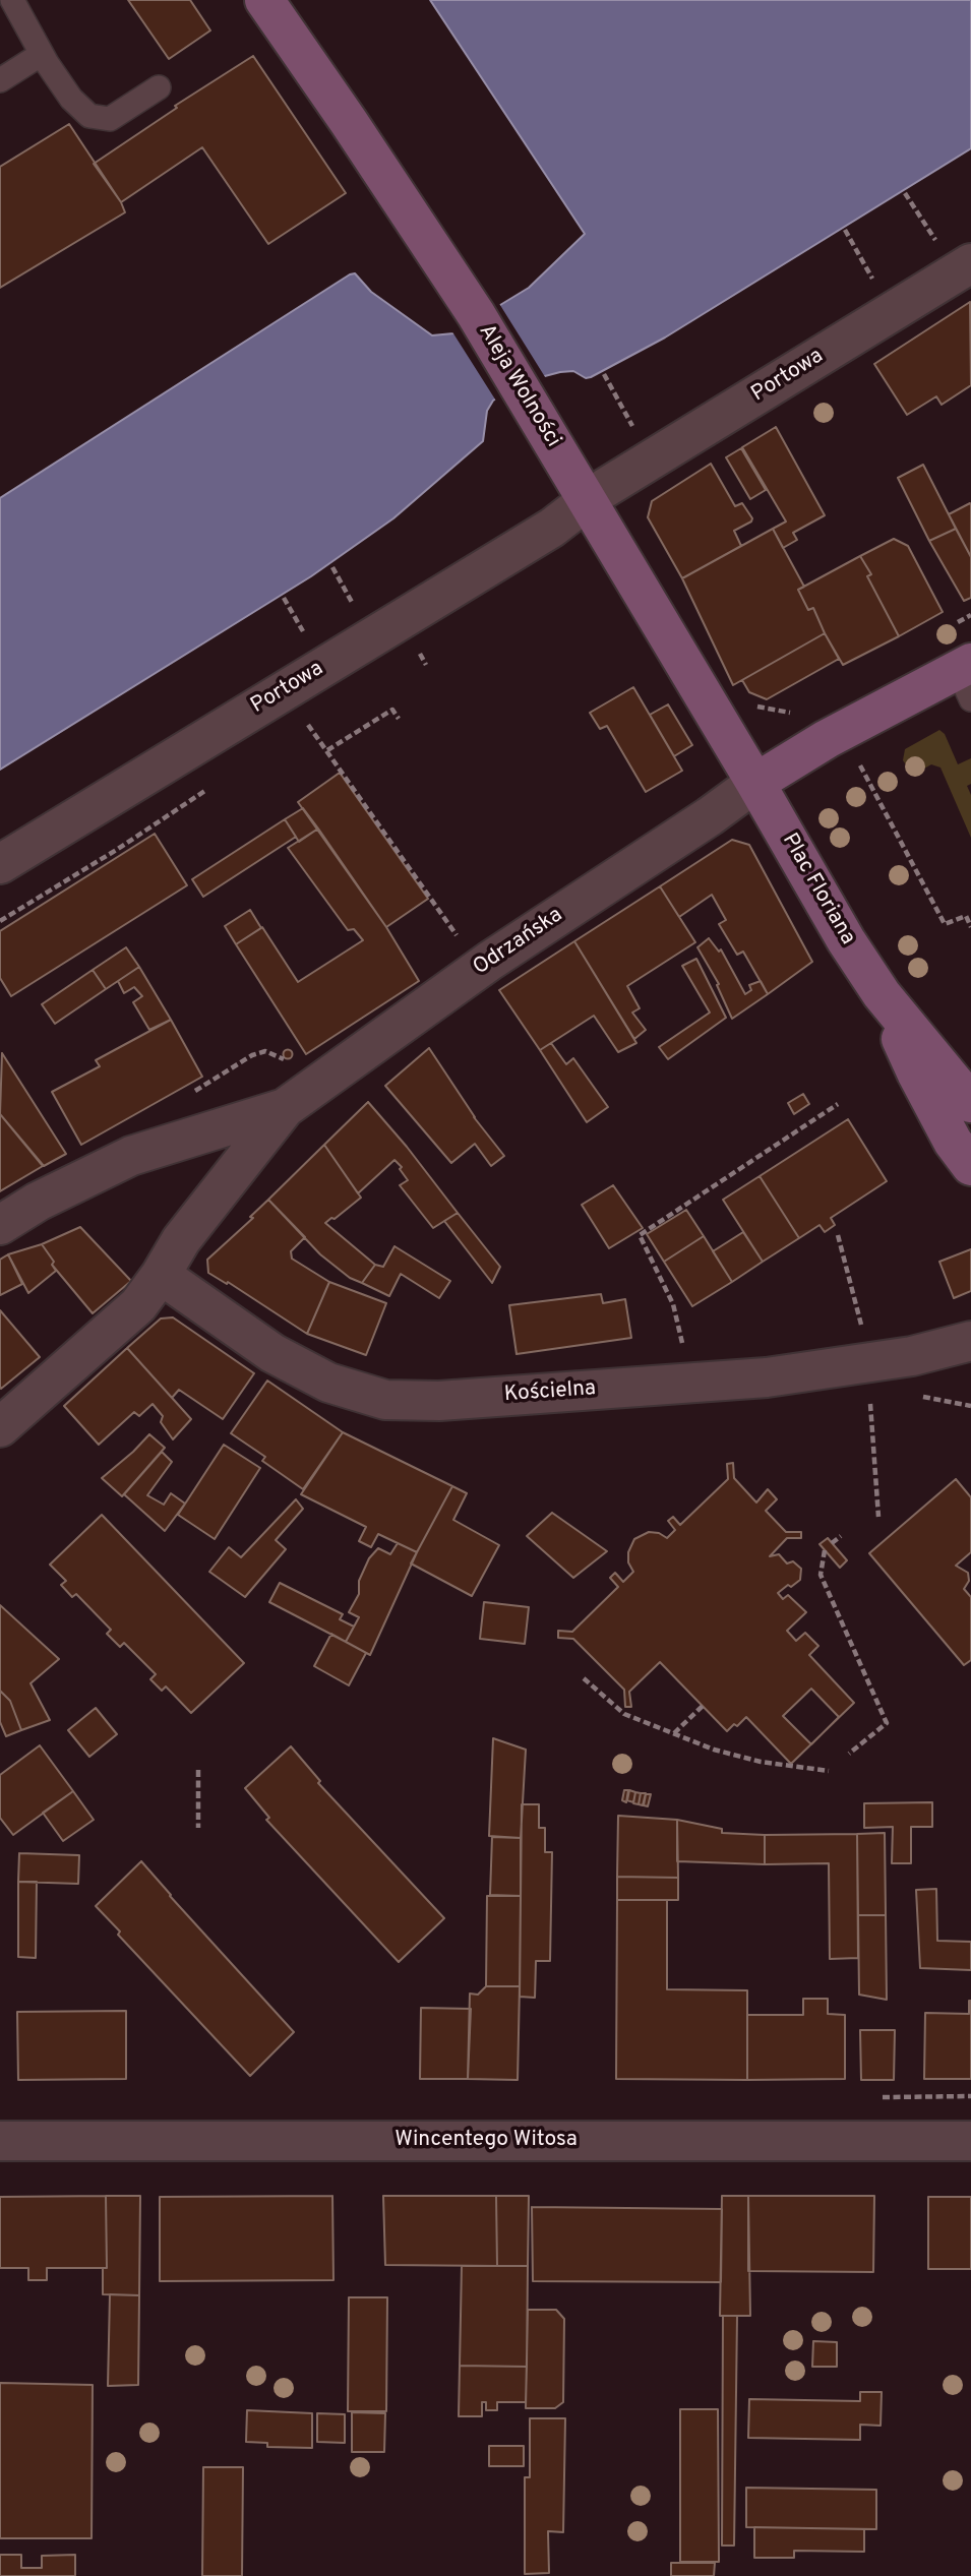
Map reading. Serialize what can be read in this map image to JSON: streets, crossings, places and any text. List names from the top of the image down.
{
  "streets": {
    "street": [
      "Portowa",
      "Aleja Wolności",
      "Plac Floriana",
      "Odrzańska",
      "Kościelna",
      "Wincentego Witosa"
    ]
  },
  "crossings": [
    ["Aleja Wolności", "Plac Floriana"],
    ["Aleja Wolności", "Odrzańska"],
    ["Plac Floriana", "Odrzańska"],
    ["Odrzańska", "Kościelna"]
  ]
}
